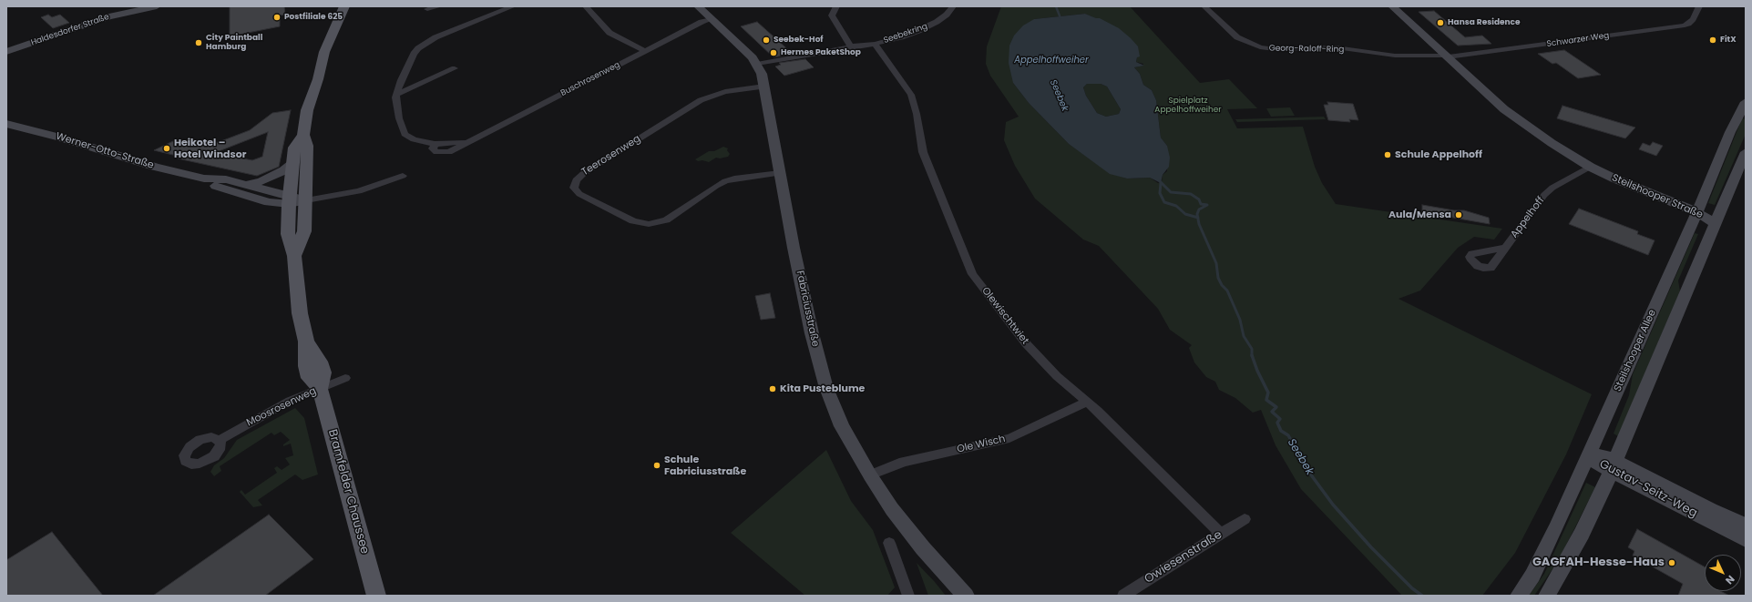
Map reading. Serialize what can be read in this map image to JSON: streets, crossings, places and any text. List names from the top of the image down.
{
  "streets": {
    "main road": [
      "Haldesdorfer Straße",
      "Werner-Otto-Straße",
      "Steilshooper Straße",
      "Fabriciusstraße",
      "Steilshooper Allee",
      "Gustav-Seitz-Weg",
      "Bramfelder Chaussee"
    ],
    "street": [
      "Seebekring",
      "Schwarzer Weg",
      "Georg-Raloff-Ring",
      "Buschrosenweg",
      "Teerosenweg",
      "Appelhoff",
      "Olewischtwiet",
      "Moosrosenweg",
      "Ole Wisch",
      "Owiesenstraße"
    ]
  },
  "crossings": [
    ["Seebekring", "Fabriciusstraße"],
    ["Seebekring", "Olewischtwiet"],
    ["Schwarzer Weg", "Georg-Raloff-Ring"],
    ["Schwarzer Weg", "Steilshooper Straße"],
    ["Georg-Raloff-Ring", "Steilshooper Straße"],
    ["Buschrosenweg", "Fabriciusstraße"],
    ["Werner-Otto-Straße", "Bramfelder Chaussee"],
    ["Teerosenweg", "Fabriciusstraße"],
    ["Steilshooper Straße", "Appelhoff"],
    ["Steilshooper Straße", "Steilshooper Allee"],
    ["Fabriciusstraße", "Ole Wisch"],
    ["Olewischtwiet", "Ole Wisch"],
    ["Olewischtwiet", "Owiesenstraße"],
    ["Steilshooper Allee", "Gustav-Seitz-Weg"],
    ["Moosrosenweg", "Bramfelder Chaussee"]
  ],
  "water": ["Appelhoffweiher", "Seebek"],
  "parks": ["Spielplatz Appelhoffweiher"],
  "places": [
    "Postfiliale 625",
    "Hansa Residence",
    "Seebek-Hof",
    "FitX",
    "City Paintball Hamburg",
    "Hermes PaketShop",
    "Heikotel – Hotel Windsor",
    "Schule Appelhoff",
    "Aula/Mensa",
    "Kita Pusteblume",
    "Schule Fabriciusstraße",
    "GAGFAH-Hesse-Haus"
  ],
  "north": "bottom right"
}
